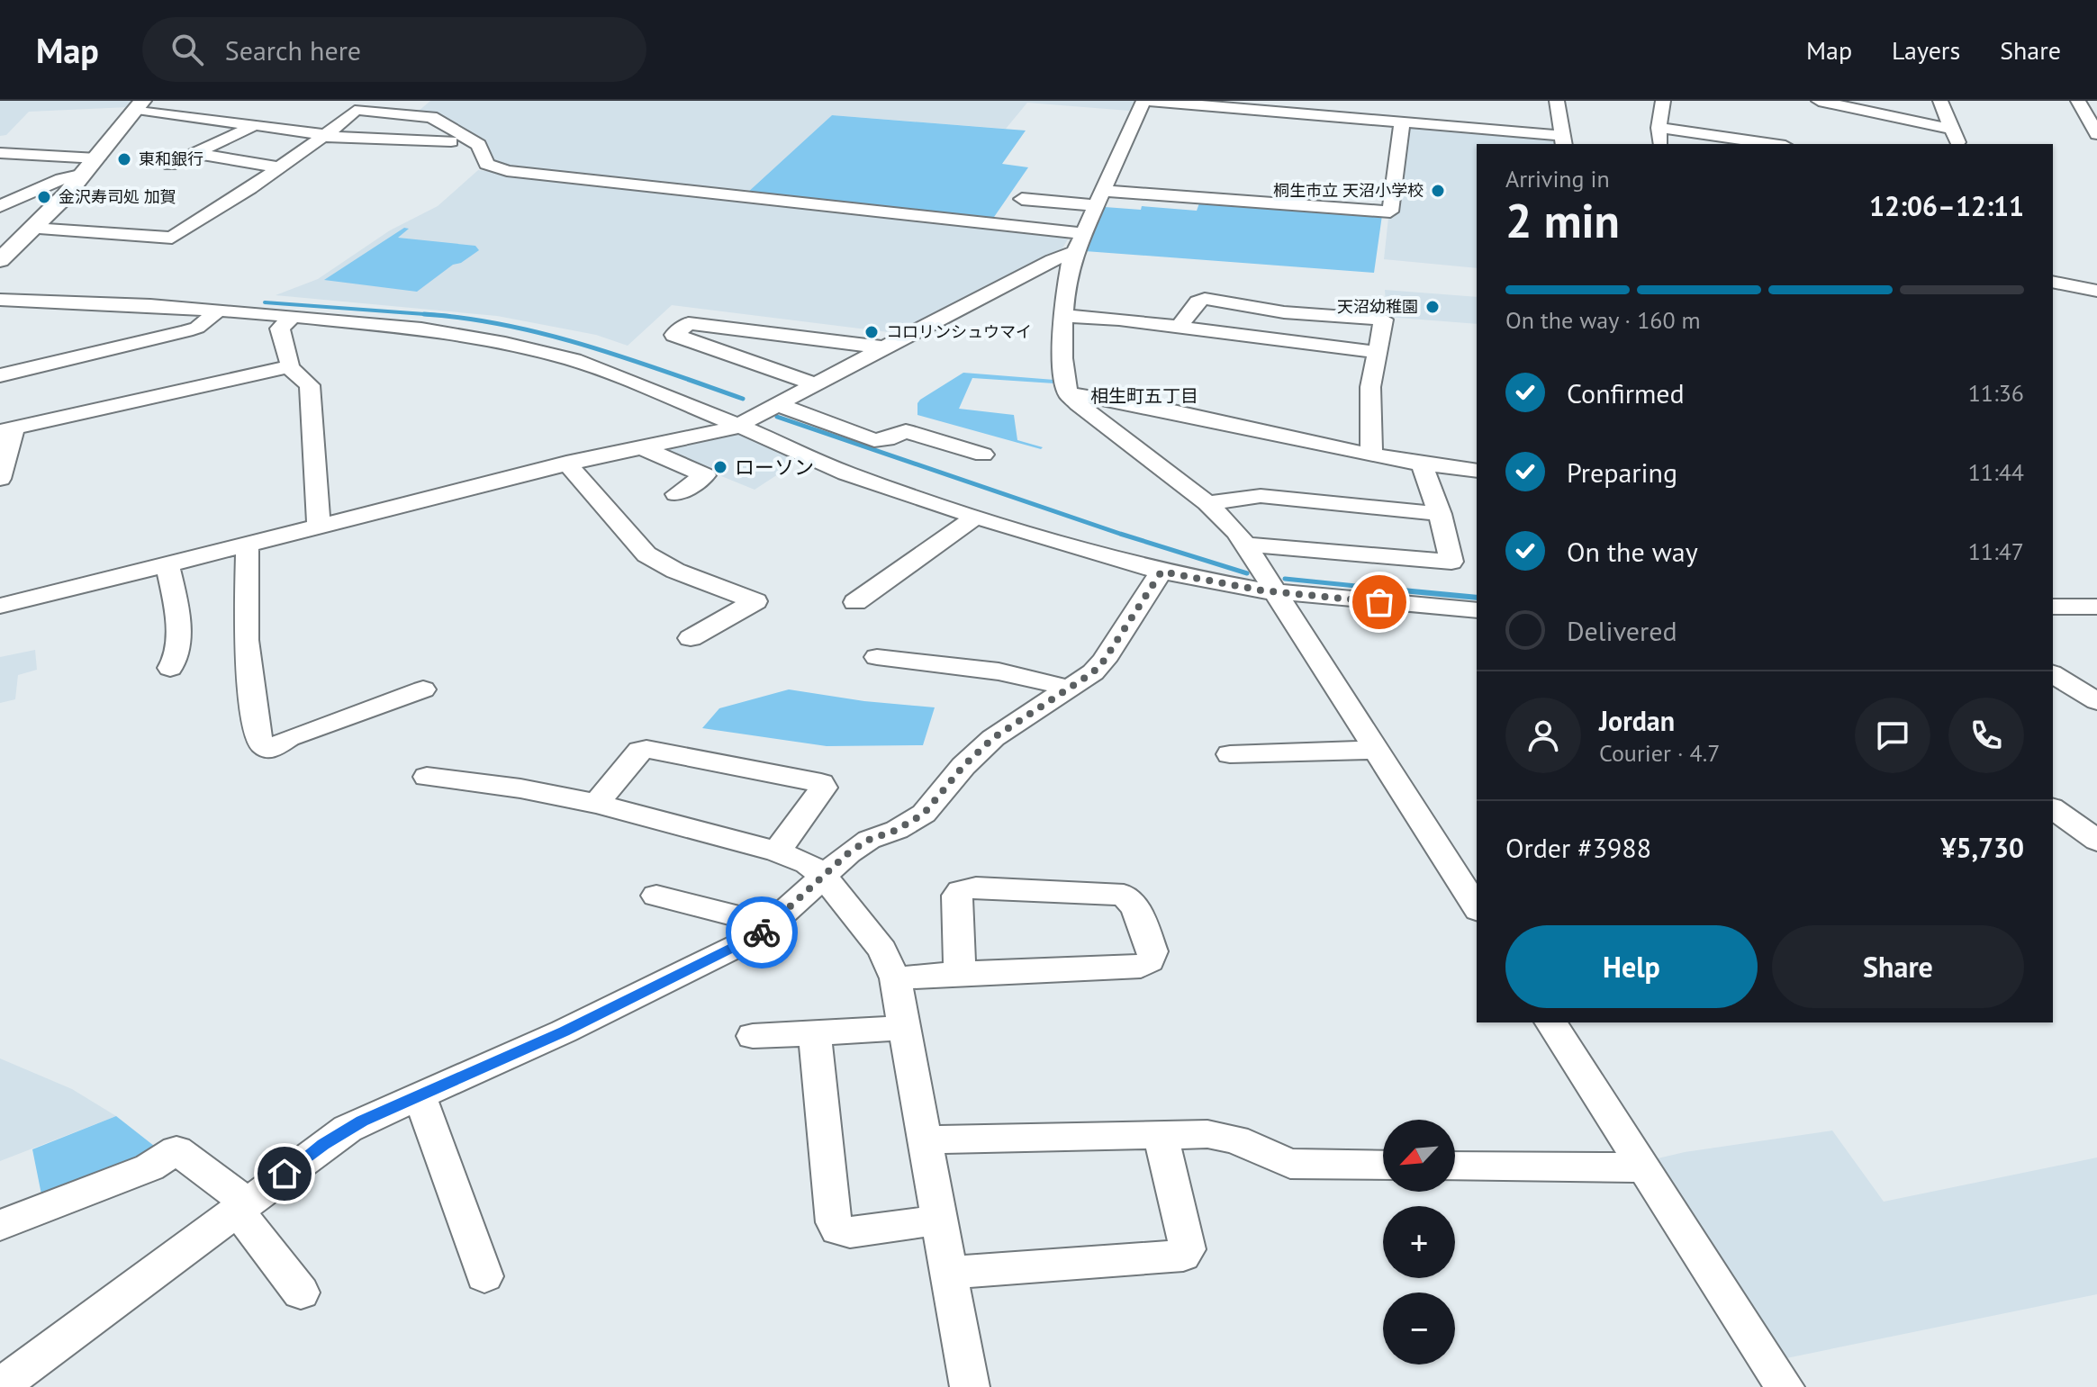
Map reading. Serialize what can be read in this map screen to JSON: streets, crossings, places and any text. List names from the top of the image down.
{
  "districts": ["相生町五丁目"],
  "places": [
    "東和銀行",
    "桐生市立 天沼小学校",
    "金沢寿司処 加賀",
    "天沼幼稚園",
    "コロリンシュウマイ",
    "ローソン"
  ],
  "north": "bottom left",
  "page": {
    "header": "Map",
    "search": "Search here",
    "nav": ["Map", "Layers", "Share"],
    "heading": ["2 min", "Arriving in", "12:06–12:11"],
    "panel": [
      "Jordan",
      "Courier · 4.7",
      "Order #3988",
      "¥5,730"
    ],
    "bar": "On the way · 160 m",
    "list": [
      ["Confirmed", "11:36"],
      ["Preparing", "11:44"],
      ["On the way", "11:47"],
      "Delivered"
    ],
    "buttons": ["Help", "Share"],
    "map_buttons": ["+", "−"]
  }
}
